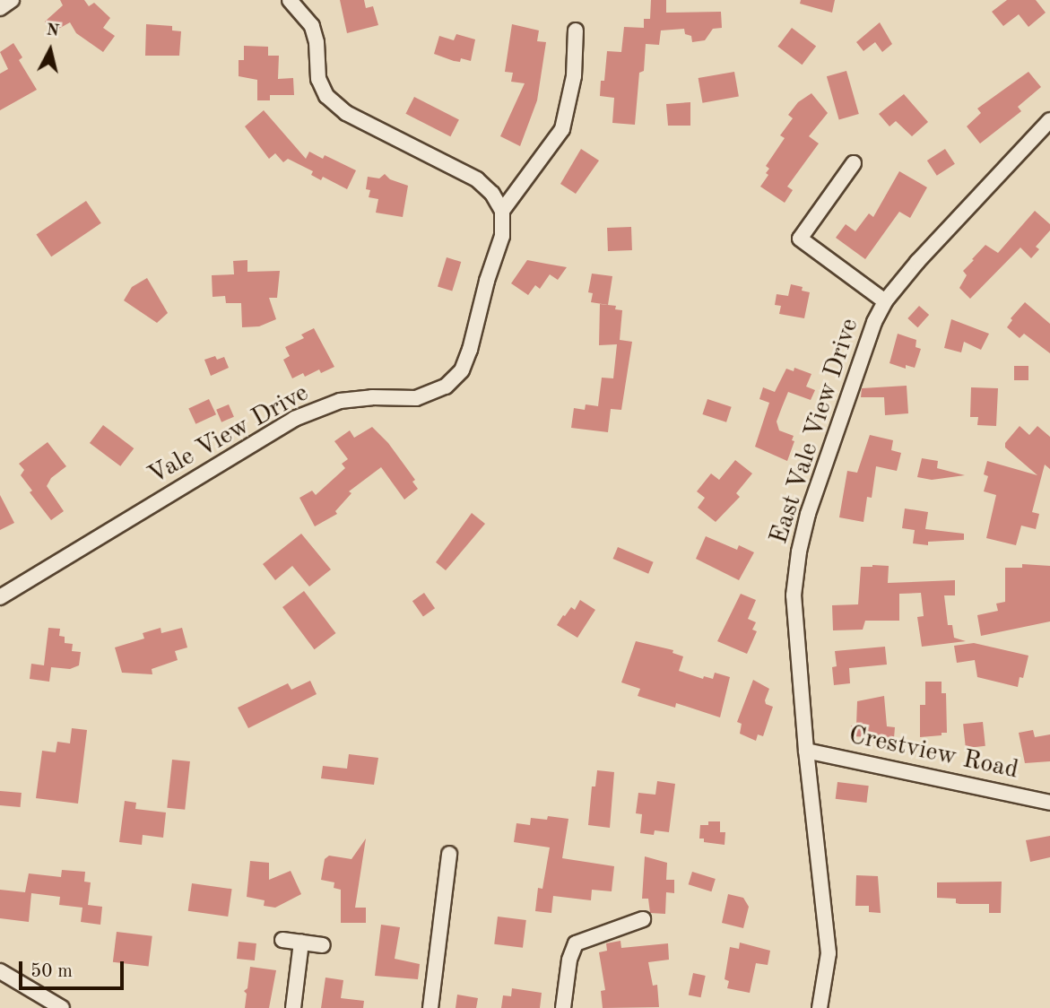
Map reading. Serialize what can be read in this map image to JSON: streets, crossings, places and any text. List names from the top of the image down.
{
  "streets": {
    "street": ["East Vale View Drive", "Vale View Drive", "Crestview Road"]
  },
  "crossings": [
    ["East Vale View Drive", "Crestview Road"]
  ],
  "scale_bar": "50 m",
  "north": "top"
}
